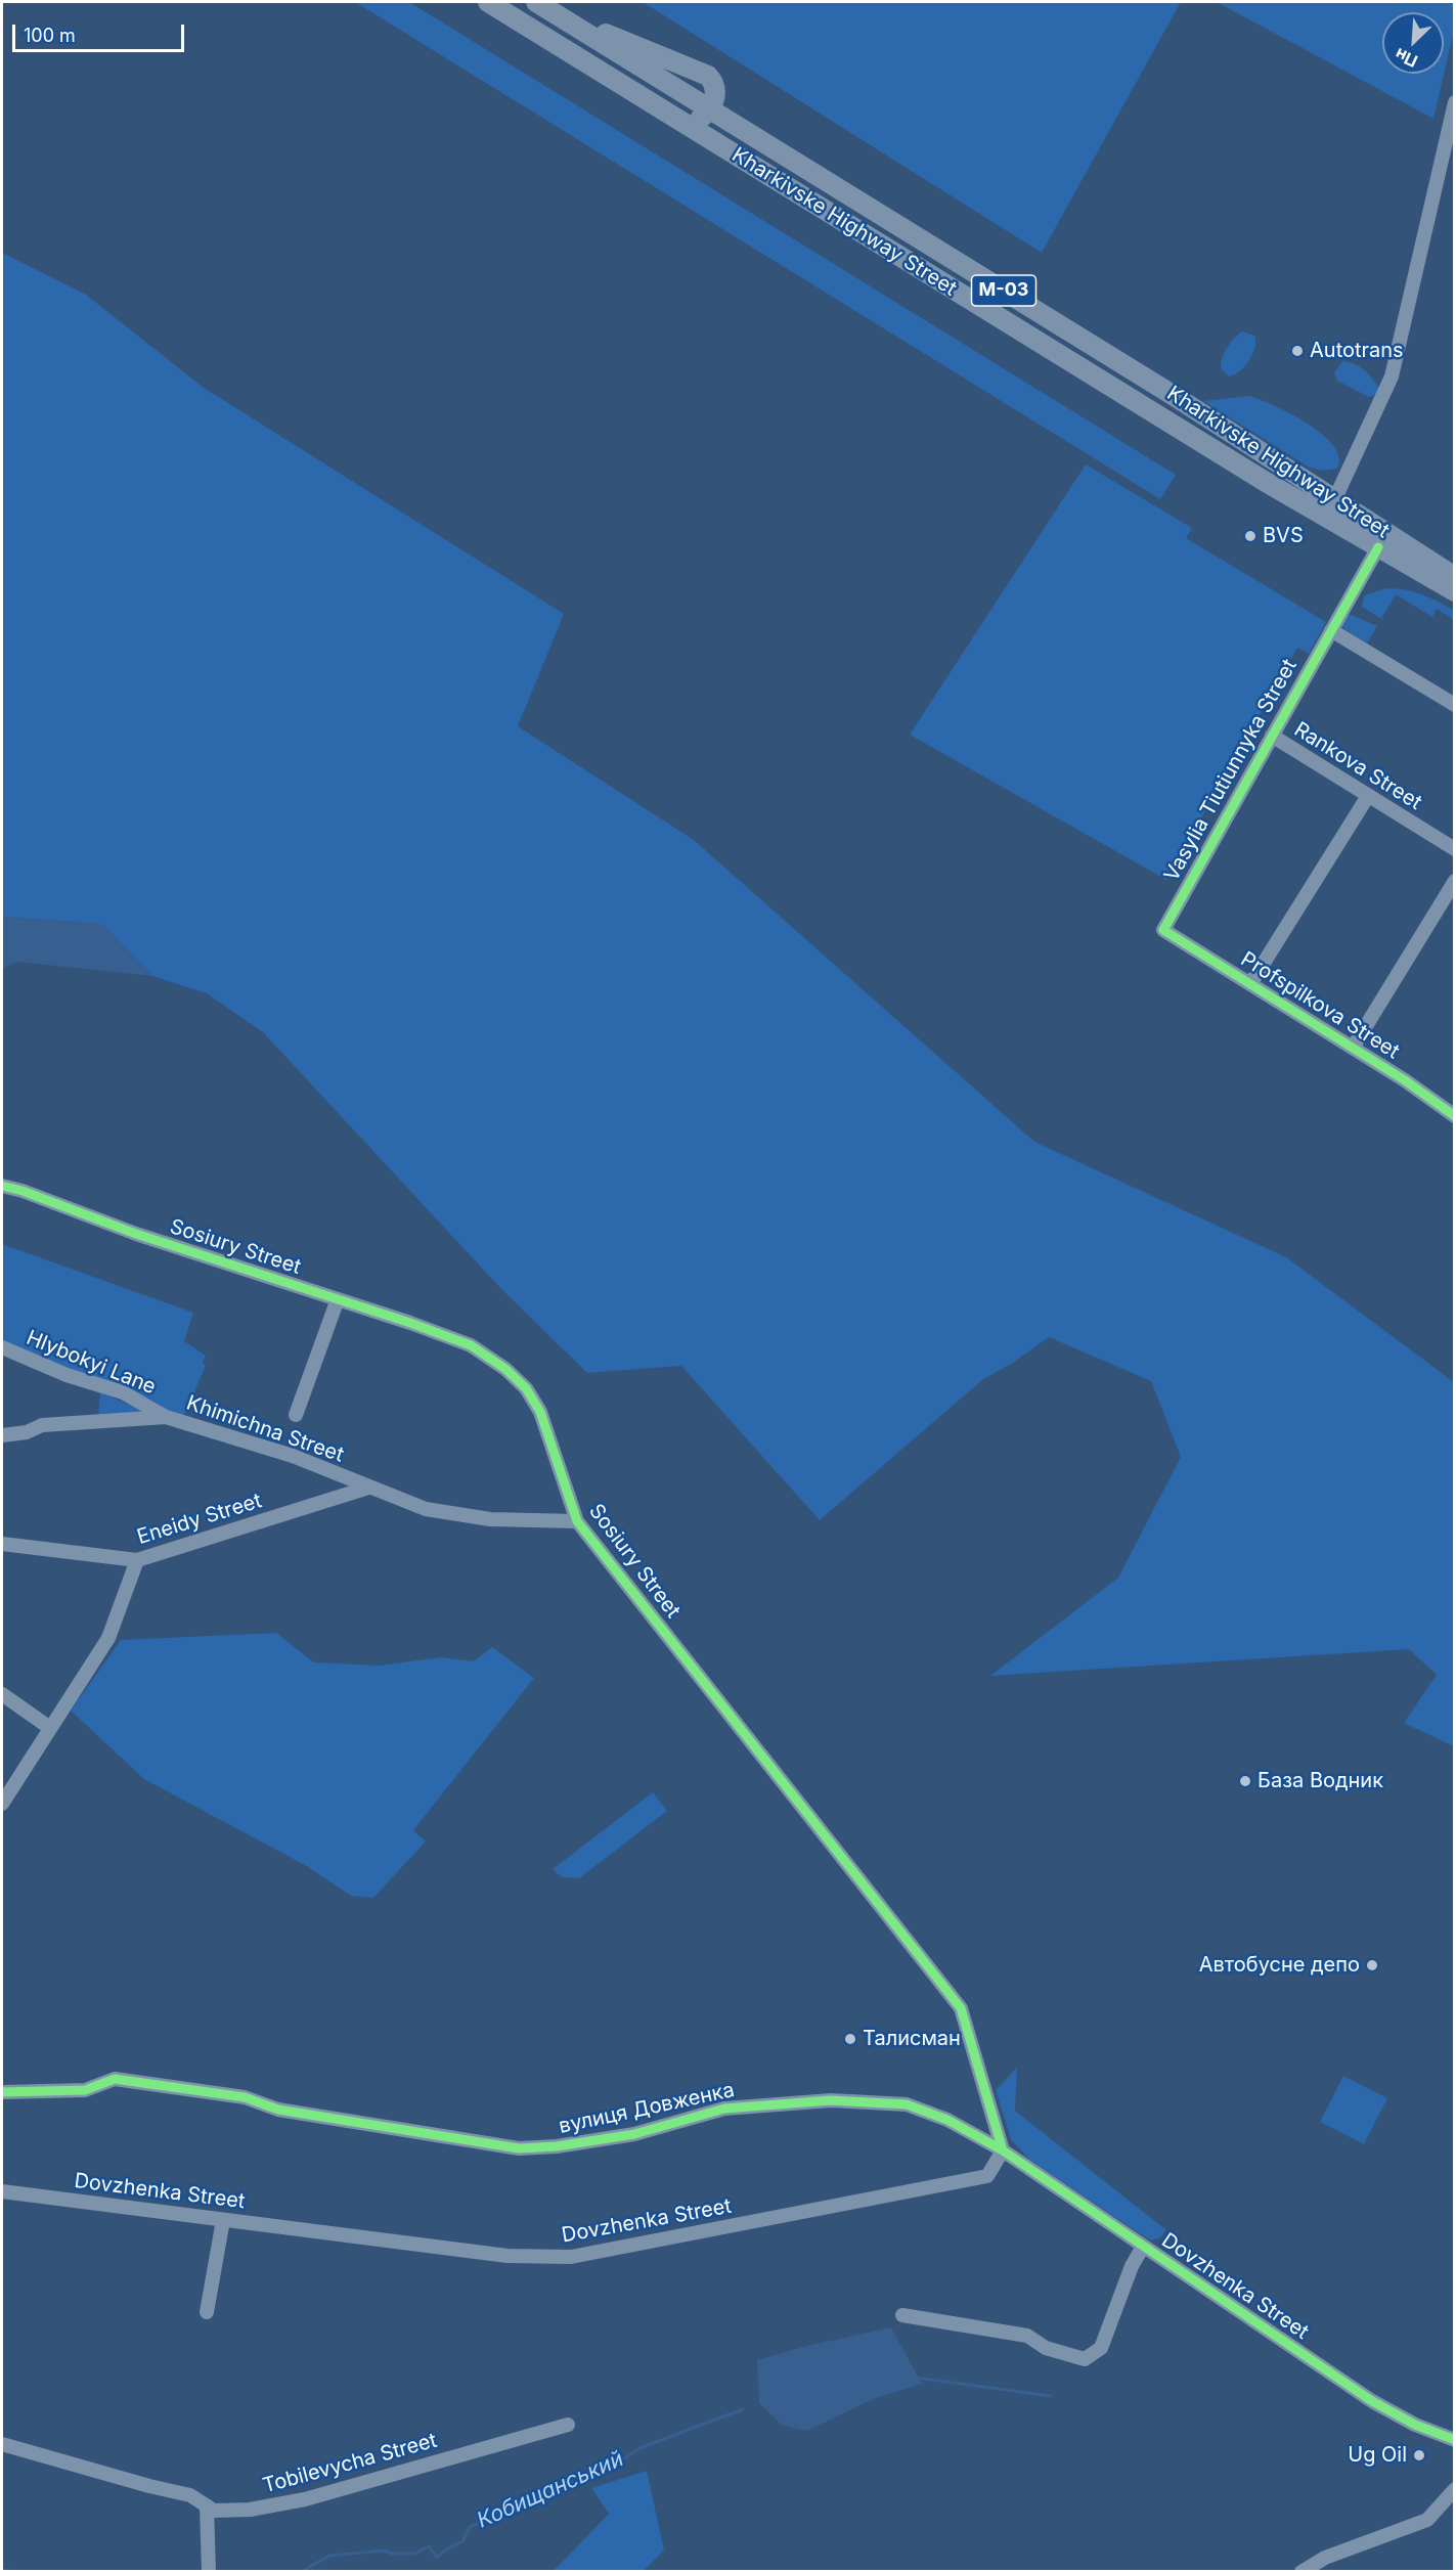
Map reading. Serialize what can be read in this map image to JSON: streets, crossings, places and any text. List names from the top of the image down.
{
  "streets": {
    "highway": ["Kharkivske Highway Street", "М-03"],
    "street": [
      "Rankova Street",
      "Vasylia Tiutiunnyka Street",
      "Profspilkova Street",
      "Sosiury Street",
      "Hlybokyi Lane",
      "Khimichna Street",
      "Eneidy Street",
      "вулиця Довженка",
      "Dovzhenka Street",
      "Tobilevycha Street"
    ]
  },
  "crossings": [
    ["Kharkivske Highway Street", "Vasylia Tiutiunnyka Street"],
    ["Rankova Street", "Vasylia Tiutiunnyka Street"],
    ["Vasylia Tiutiunnyka Street", "Profspilkova Street"],
    ["Sosiury Street", "вулиця Довженка"],
    ["Sosiury Street", "Dovzhenka Street"],
    ["Hlybokyi Lane", "Khimichna Street"],
    ["Khimichna Street", "Eneidy Street"],
    ["вулиця Довженка", "Dovzhenka Street"]
  ],
  "water": ["Кобищанський"],
  "places": [
    "Autotrans",
    "BVS",
    "База Водник",
    "Автобусне депо",
    "Талисман",
    "Ug Oil"
  ],
  "scale_bar": "100 m",
  "north": "bottom left"
}
